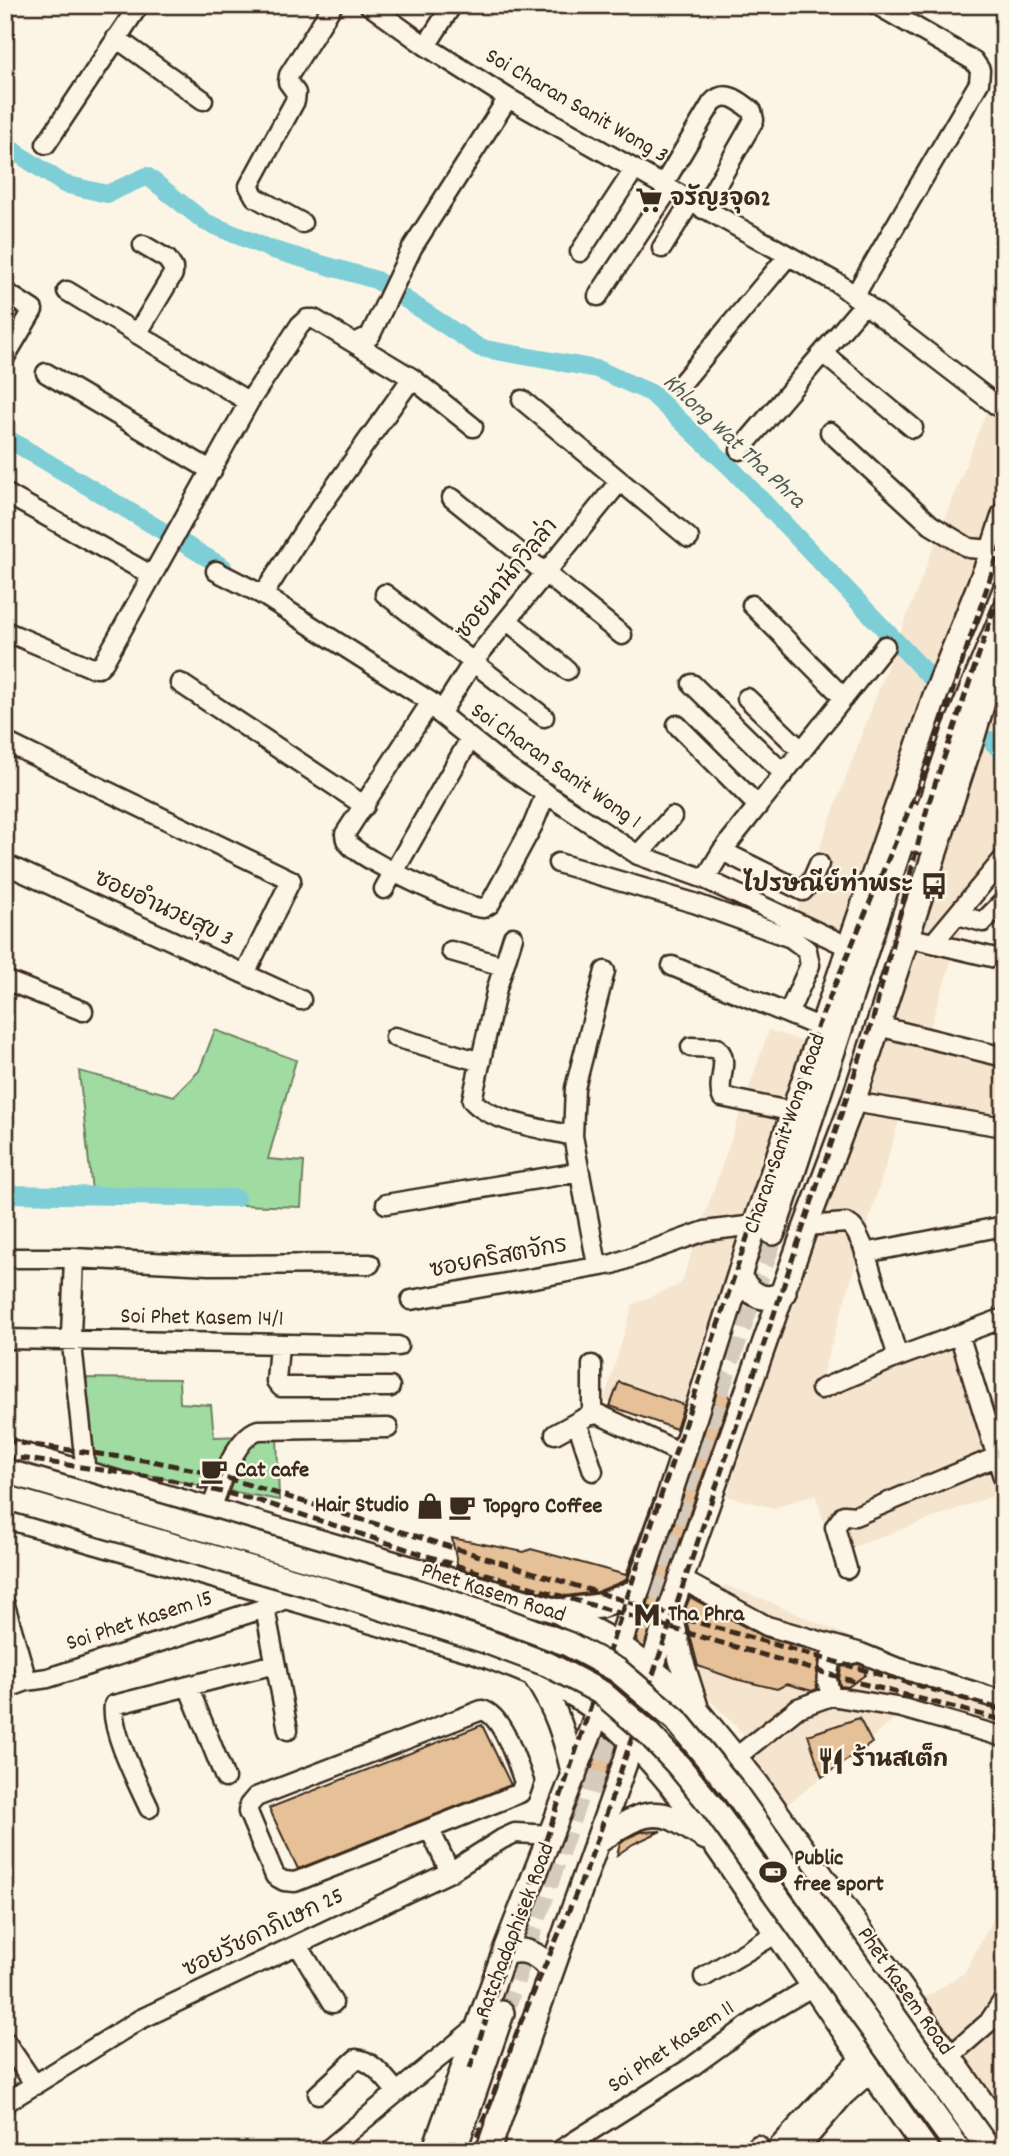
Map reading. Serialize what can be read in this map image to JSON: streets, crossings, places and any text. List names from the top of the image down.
{
  "streets": {
    "main road": ["Charan Sanit Wong Road", "Phet Kasem Road", "Ratchadaphisek Road"],
    "street": [
      "Soi Charan Sanit Wong 3",
      "ซอยนานักวิลล่า",
      "Soi Charan Sanit Wong 1",
      "ซอยอำนวยสุข 3",
      "ซอยคริสตจักร",
      "Soi Phet Kasem 14/1",
      "Soi Phet Kasem 15",
      "ซอยรัชดาภิเษก 25",
      "Soi Phet Kasem 11"
    ]
  },
  "crossings": [
    ["ซอยนานักวิลล่า", "Soi Charan Sanit Wong 1"],
    ["Soi Charan Sanit Wong 1", "Charan Sanit Wong Road"],
    ["Charan Sanit Wong Road", "ซอยคริสตจักร"],
    ["Charan Sanit Wong Road", "Phet Kasem Road"],
    ["Charan Sanit Wong Road", "Ratchadaphisek Road"],
    ["Ratchadaphisek Road", "ซอยรัชดาภิเษก 25"]
  ],
  "water": ["Khlong Wat Tha Phra"],
  "places": {
    "supermarket": ["จรัญ3จุด2"],
    "bus stop": ["ไปรษณีย์ท่าพระ"],
    "cafe": ["Cat cafe", "Topgro Coffee"],
    "shop": ["Hair Studio"],
    "metro station": ["Tha Phra"],
    "restaurant": ["ร้านสเต็ก"],
    "sports": ["Public free sport"]
  }
}
